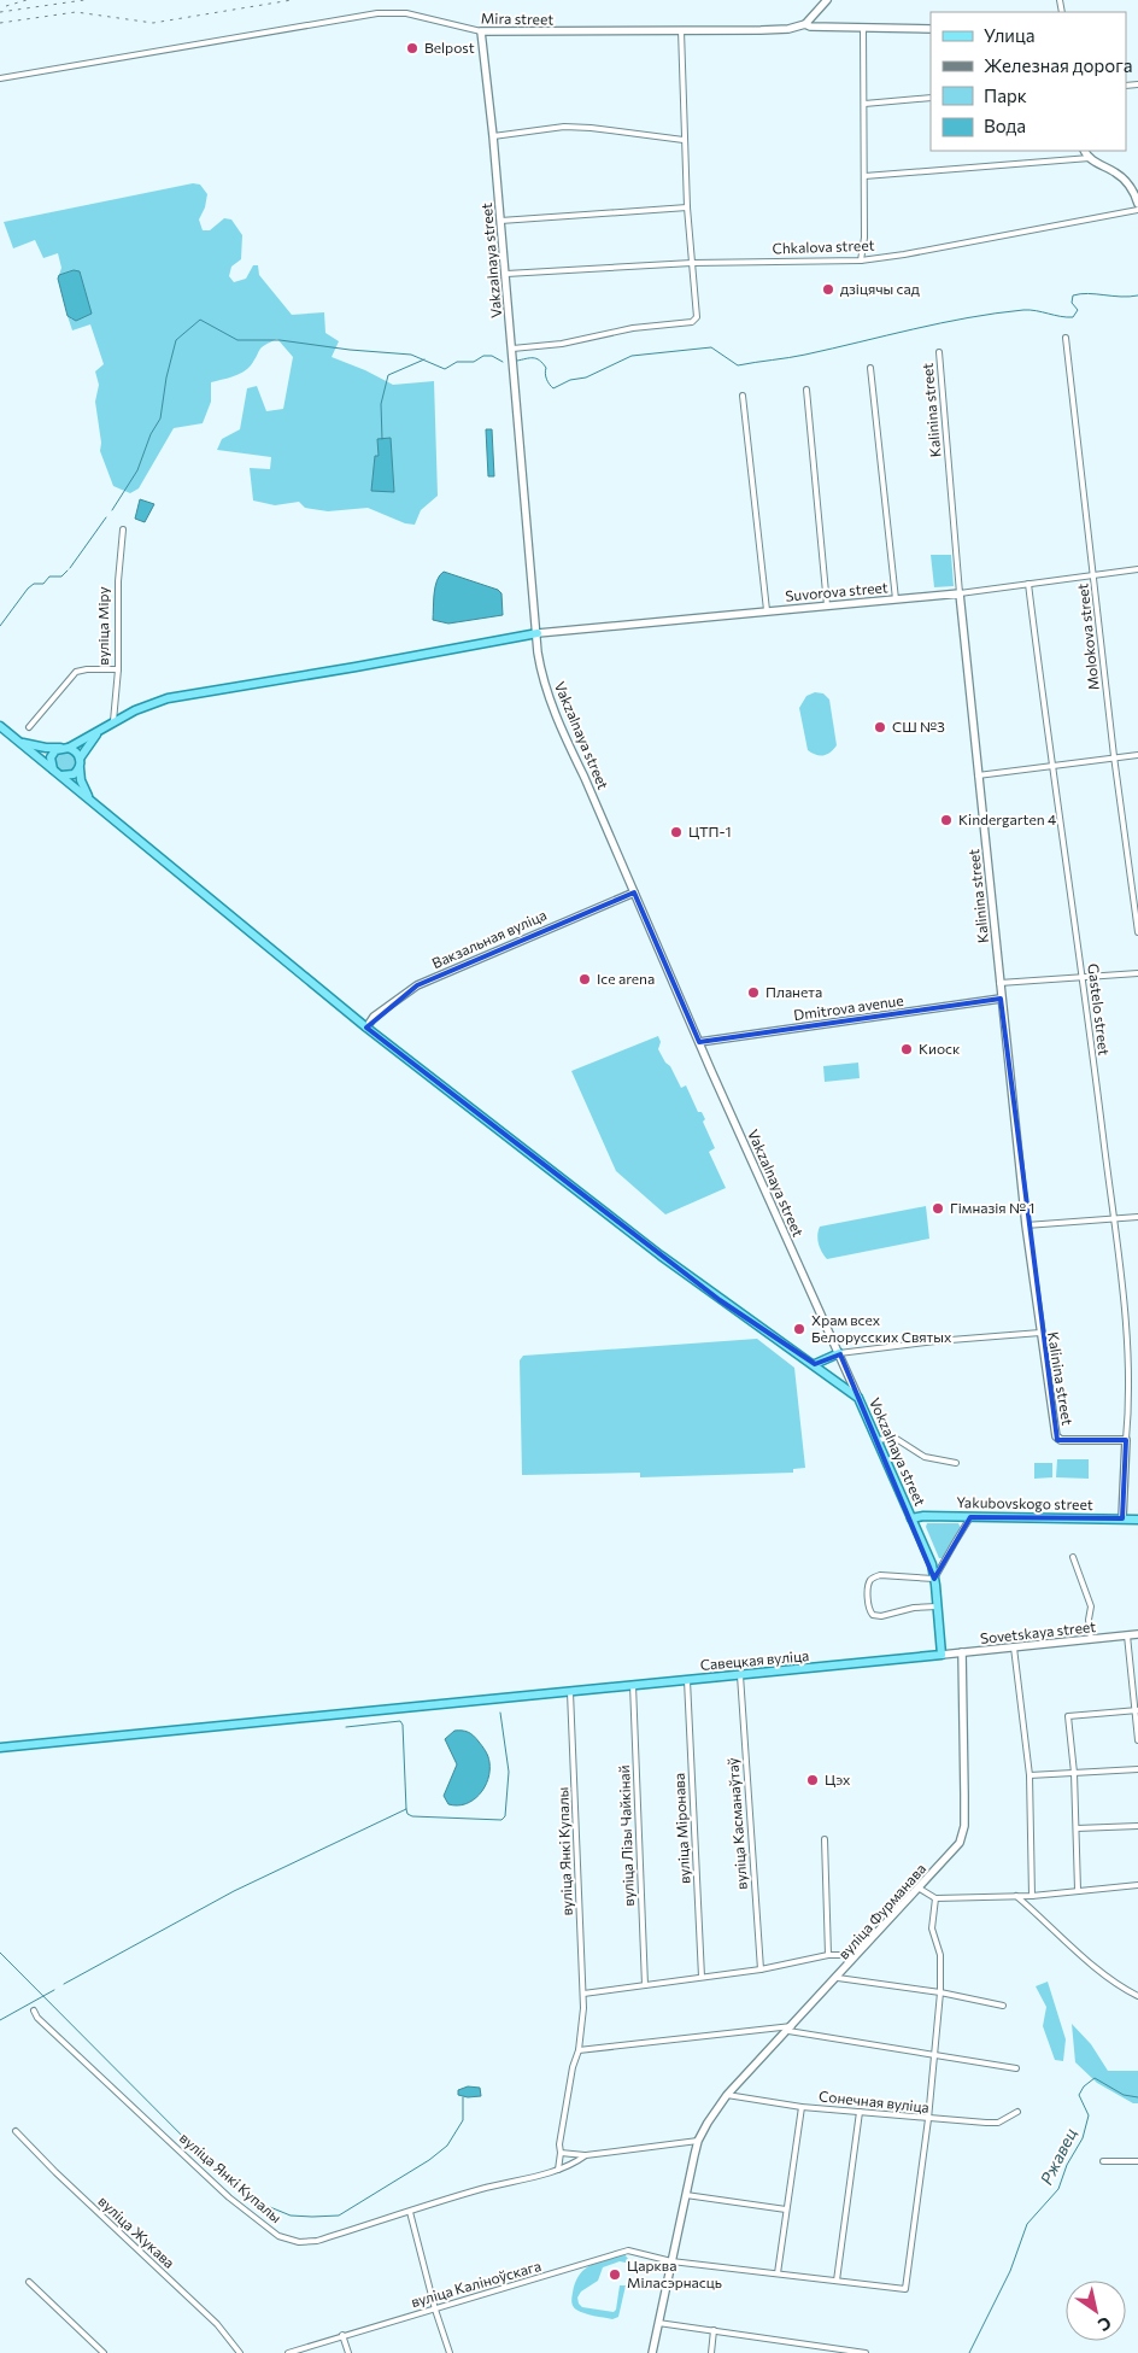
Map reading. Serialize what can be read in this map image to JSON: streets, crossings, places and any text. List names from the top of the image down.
{
  "streets": {
    "main road": [
      "Mira street",
      "Vakzalnaya street",
      "Kalinina street",
      "Suvorova street",
      "Вакзальная вуліца",
      "Dmitrova avenue",
      "Vokzalnaya street",
      "Yakubovskogo street",
      "Sovetskaya street",
      "Савецкая вуліца",
      "вуліца Фурманава"
    ],
    "street": [
      "Chkalova street",
      "вуліца Міру",
      "Molokova street",
      "Gastelo street",
      "вуліца Касманаўтаў",
      "вуліца Міронава",
      "вуліца Лізы Чайкінай",
      "вуліца Янкі Купалы",
      "Сонечная вуліца",
      "вуліца Жукава",
      "вуліца Каліноўскага"
    ]
  },
  "crossings": [
    ["Mira street", "Vakzalnaya street"],
    ["Chkalova street", "Vakzalnaya street"],
    ["Vakzalnaya street", "Suvorova street"],
    ["Vakzalnaya street", "Вакзальная вуліца"],
    ["Vakzalnaya street", "Dmitrova avenue"],
    ["Vakzalnaya street", "Vokzalnaya street"],
    ["Kalinina street", "Suvorova street"],
    ["Kalinina street", "Dmitrova avenue"],
    ["Kalinina street", "Gastelo street"],
    ["Suvorova street", "Molokova street"],
    ["Suvorova street", "Gastelo street"],
    ["Vokzalnaya street", "Yakubovskogo street"],
    ["Sovetskaya street", "Савецкая вуліца"],
    ["Sovetskaya street", "вуліца Фурманава"],
    ["Савецкая вуліца", "вуліца Касманаўтаў"],
    ["Савецкая вуліца", "вуліца Міронава"],
    ["Савецкая вуліца", "вуліца Лізы Чайкінай"],
    ["Савецкая вуліца", "вуліца Янкі Купалы"],
    ["вуліца Янкі Купалы", "вуліца Фурманава"],
    ["вуліца Фурманава", "Сонечная вуліца"],
    ["вуліца Фурманава", "вуліца Каліноўскага"]
  ],
  "water": ["Ржавец"],
  "places": [
    "Belpost",
    "дзіцячы сад",
    "СШ №3",
    "Kindergarten 4",
    "ЦТП-1",
    "Ice arena",
    "Планета",
    "Киоск",
    "Гімназія № 1",
    "Храм всех Белорусских Святых",
    "Цэх",
    "Царква Міласэрнасць"
  ],
  "legend": [
    "Улица",
    "Железная дорога",
    "Парк",
    "Вода"
  ],
  "north": "bottom right"
}
